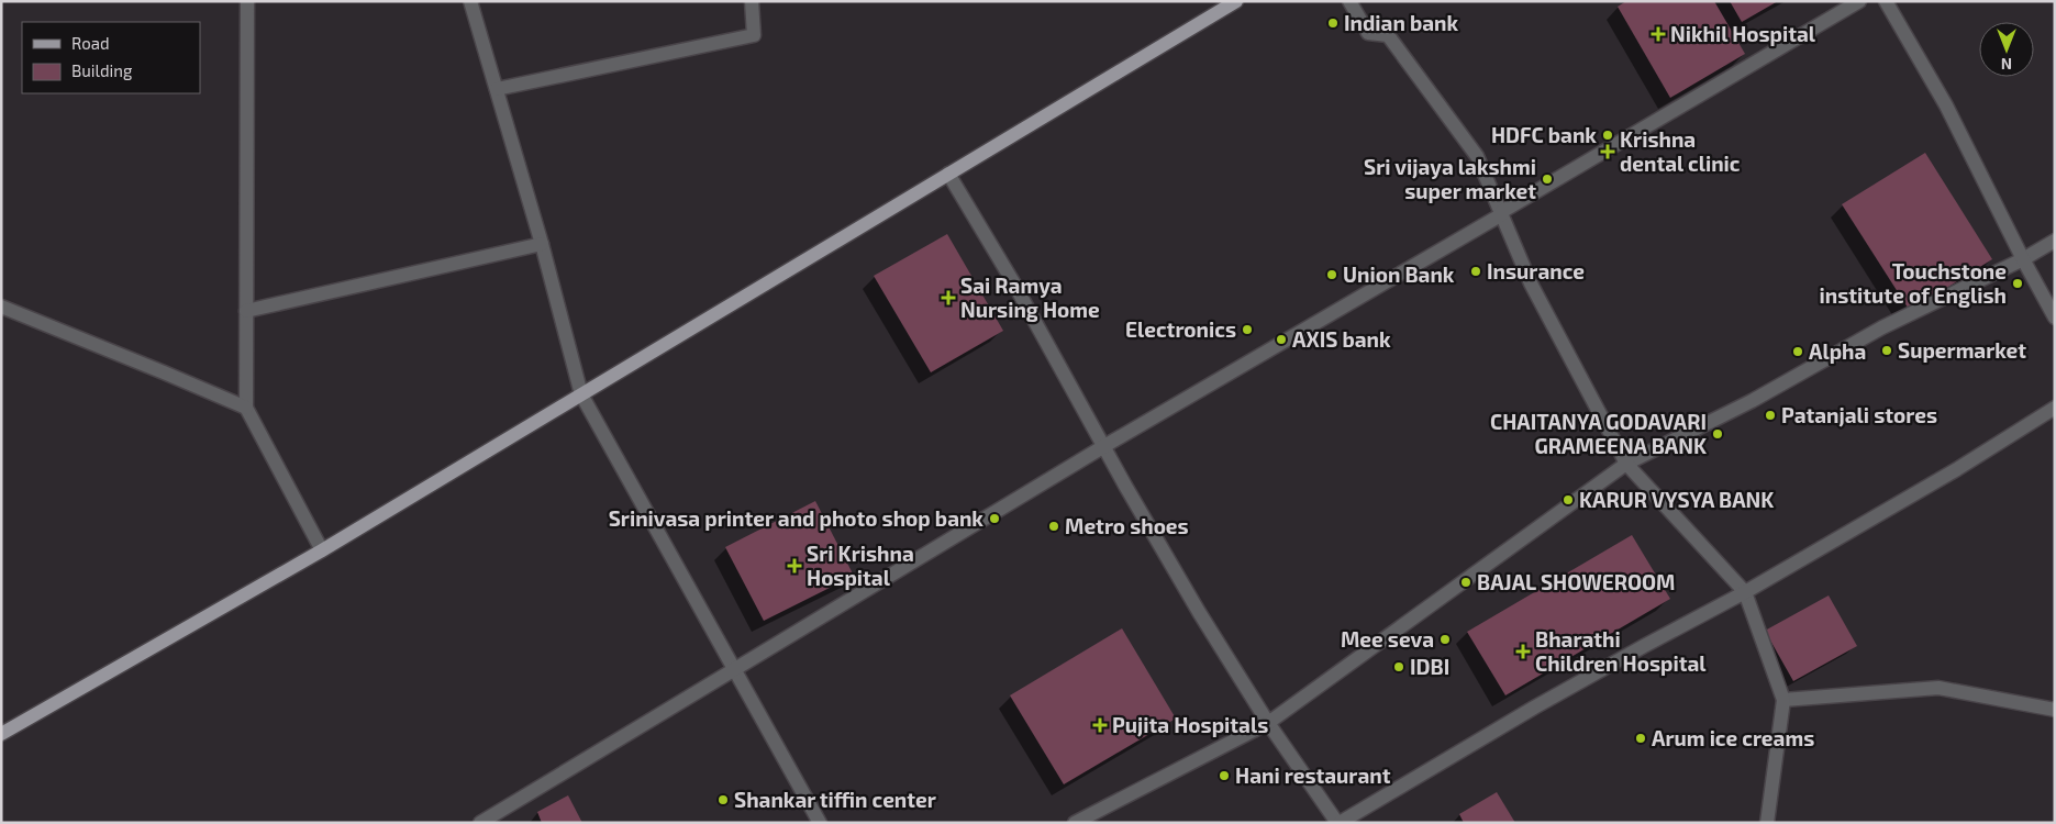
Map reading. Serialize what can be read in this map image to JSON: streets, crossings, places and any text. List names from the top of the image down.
{
  "places": {
    "other": [
      "Indian bank",
      "HDFC bank",
      "Sri vijaya lakshmi super market",
      "Insurance",
      "Union Bank",
      "Touchstone institute of English",
      "Electronics",
      "AXIS bank",
      "Supermarket",
      "Alpha",
      "Patanjali stores",
      "CHAITANYA GODAVARI GRAMEENA BANK",
      "KARUR VYSYA BANK",
      "Srinivasa printer and photo shop bank",
      "Metro shoes",
      "BAJAL SHOWEROOM",
      "Mee seva",
      "IDBI",
      "Arum ice creams",
      "Hani restaurant",
      "Shankar tiffin center"
    ],
    "health": [
      "Nikhil Hospital",
      "Krishna dental clinic",
      "Sai Ramya Nursing Home",
      "Sri Krishna Hospital",
      "Bharathi Children Hospital",
      "Pujita Hospitals"
    ]
  },
  "legend": ["Road", "Building"],
  "north": "bottom"
}
